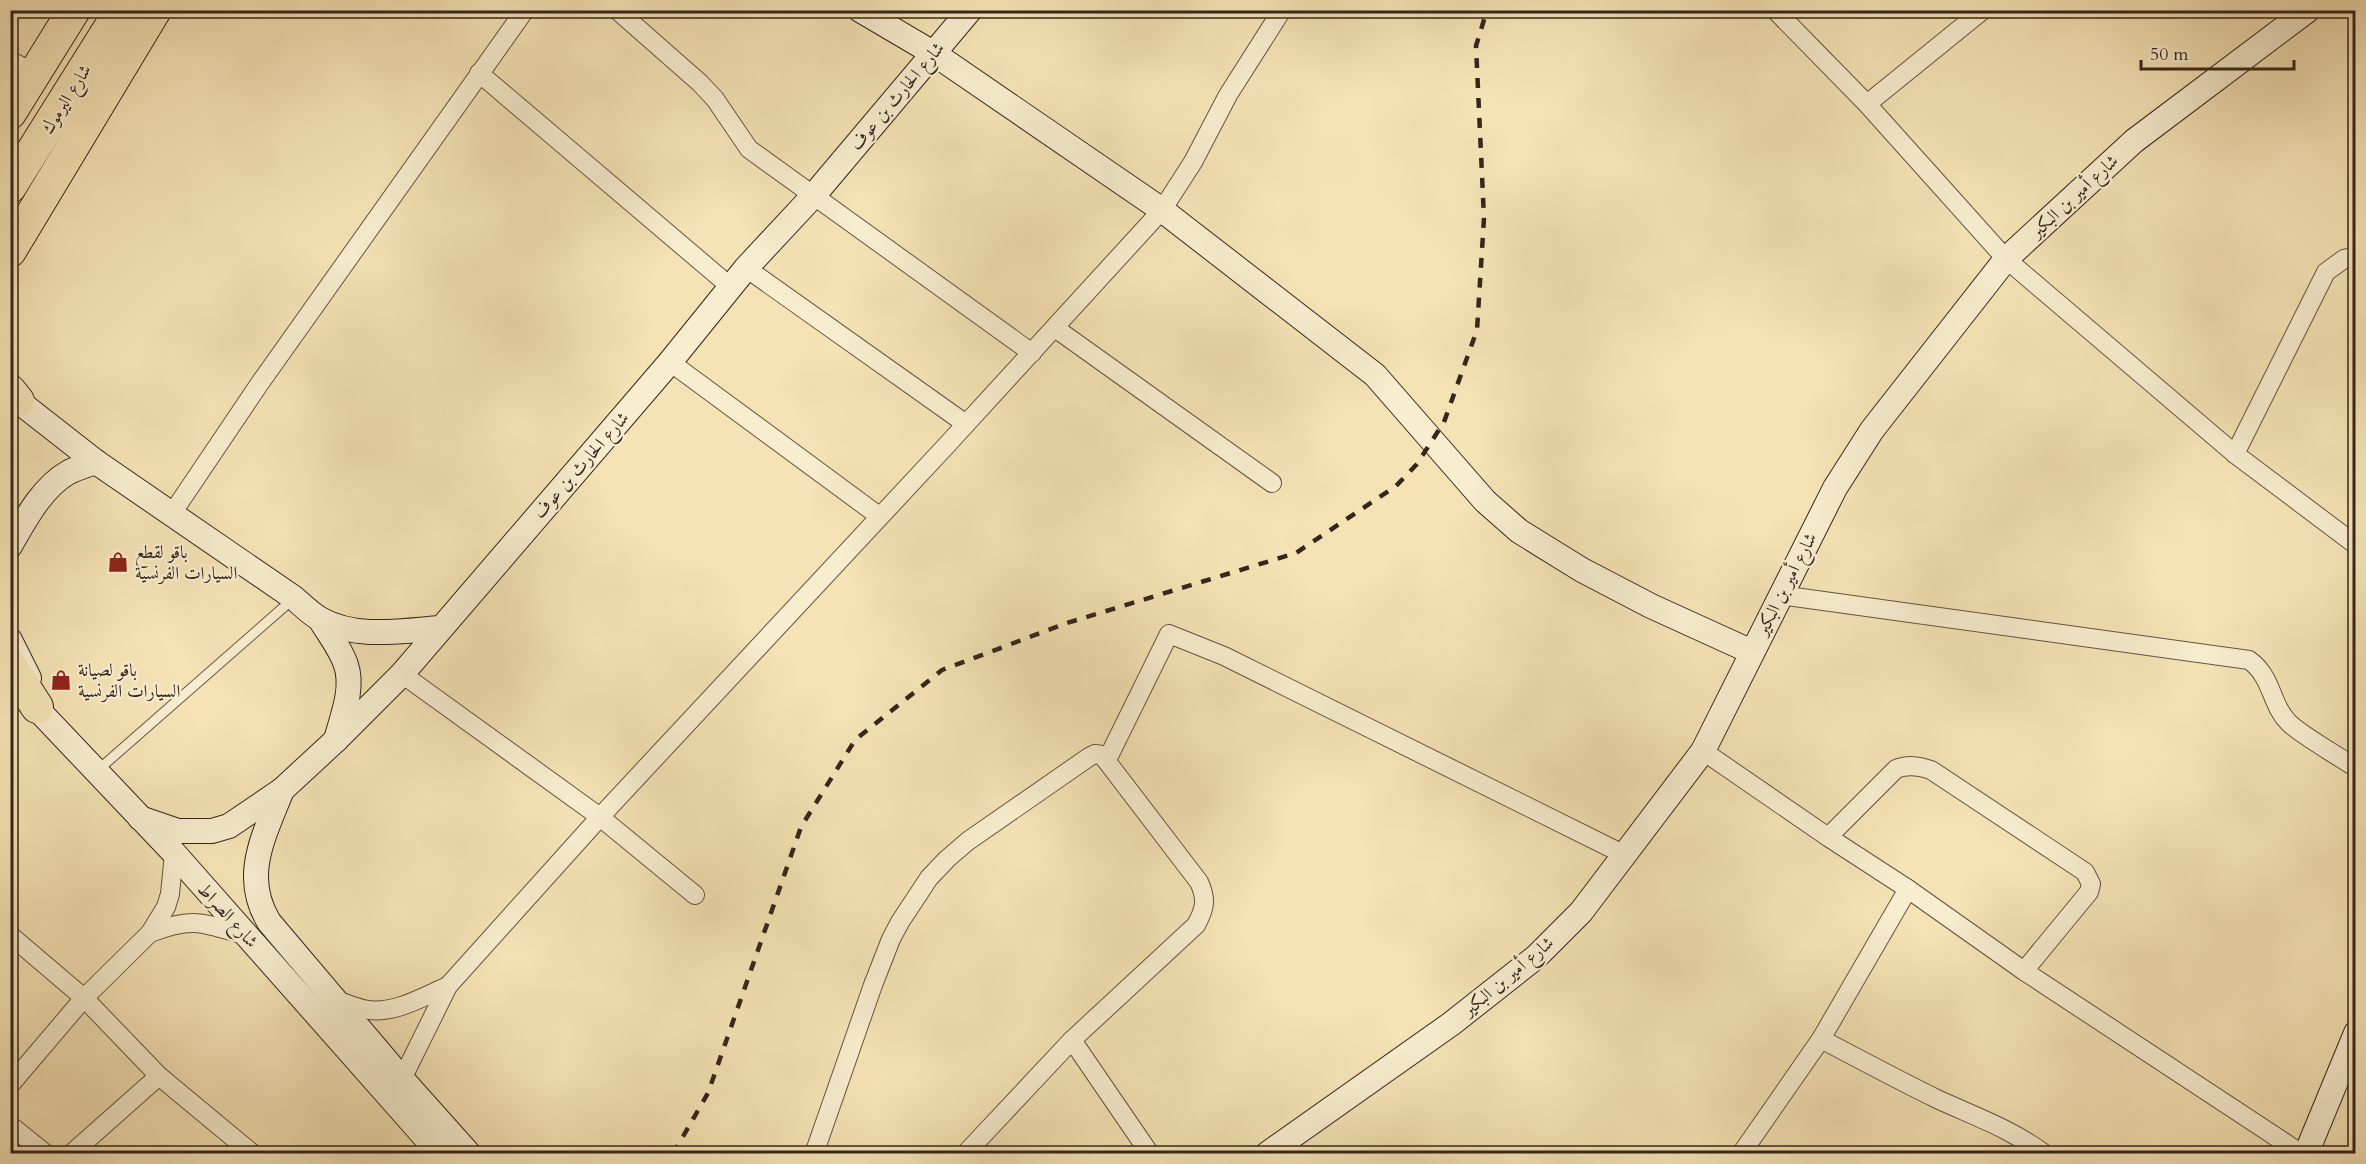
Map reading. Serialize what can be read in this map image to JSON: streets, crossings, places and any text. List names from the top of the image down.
{
  "streets": {
    "highway": ["شارع اليرموك"],
    "street": ["شارع الحارث بن عوف", "شارع أمير بن البكير", "شارع الصراط"]
  },
  "crossings": [
    ["شارع الحارث بن عوف", "شارع الصراط"]
  ],
  "places": {
    "shop": ["باقو لقطع السيارات الفرنسية", "باقو لصيانة السيارات الفرنسية"]
  },
  "scale_bar": "50 m"
}
